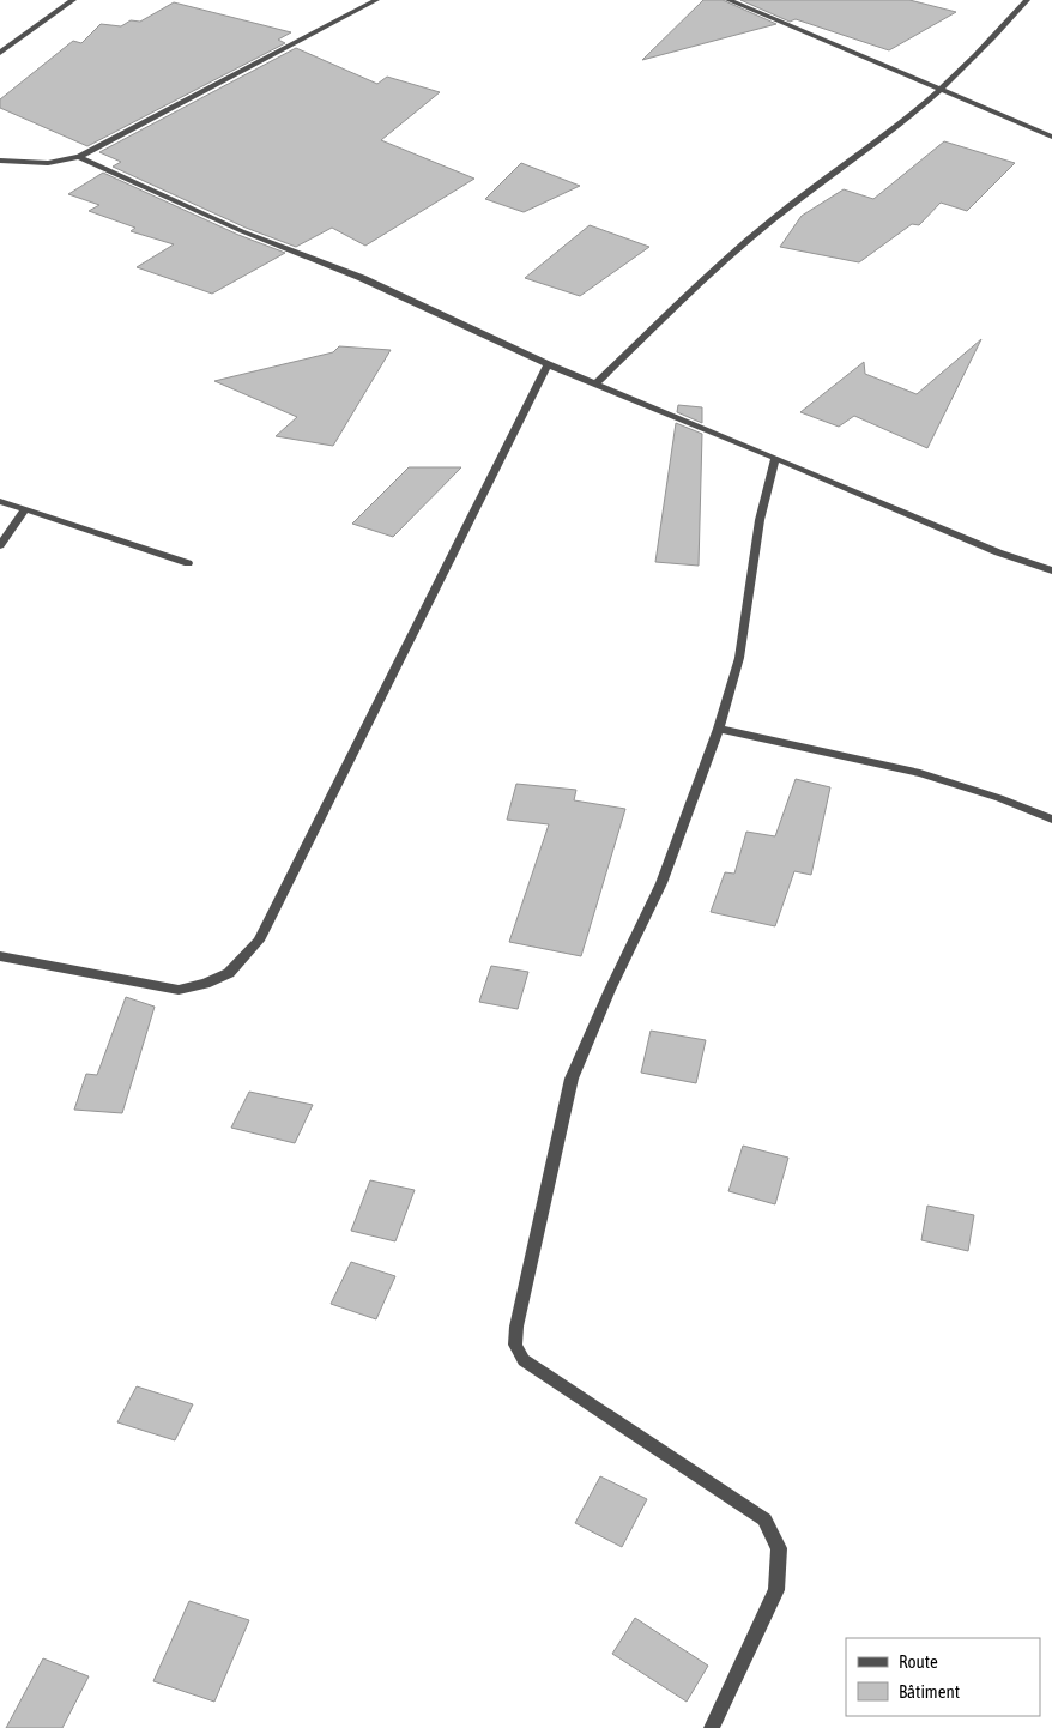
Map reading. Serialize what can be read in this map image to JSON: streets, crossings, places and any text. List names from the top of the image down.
{
  "legend": ["Route", "Bâtiment"]
}
